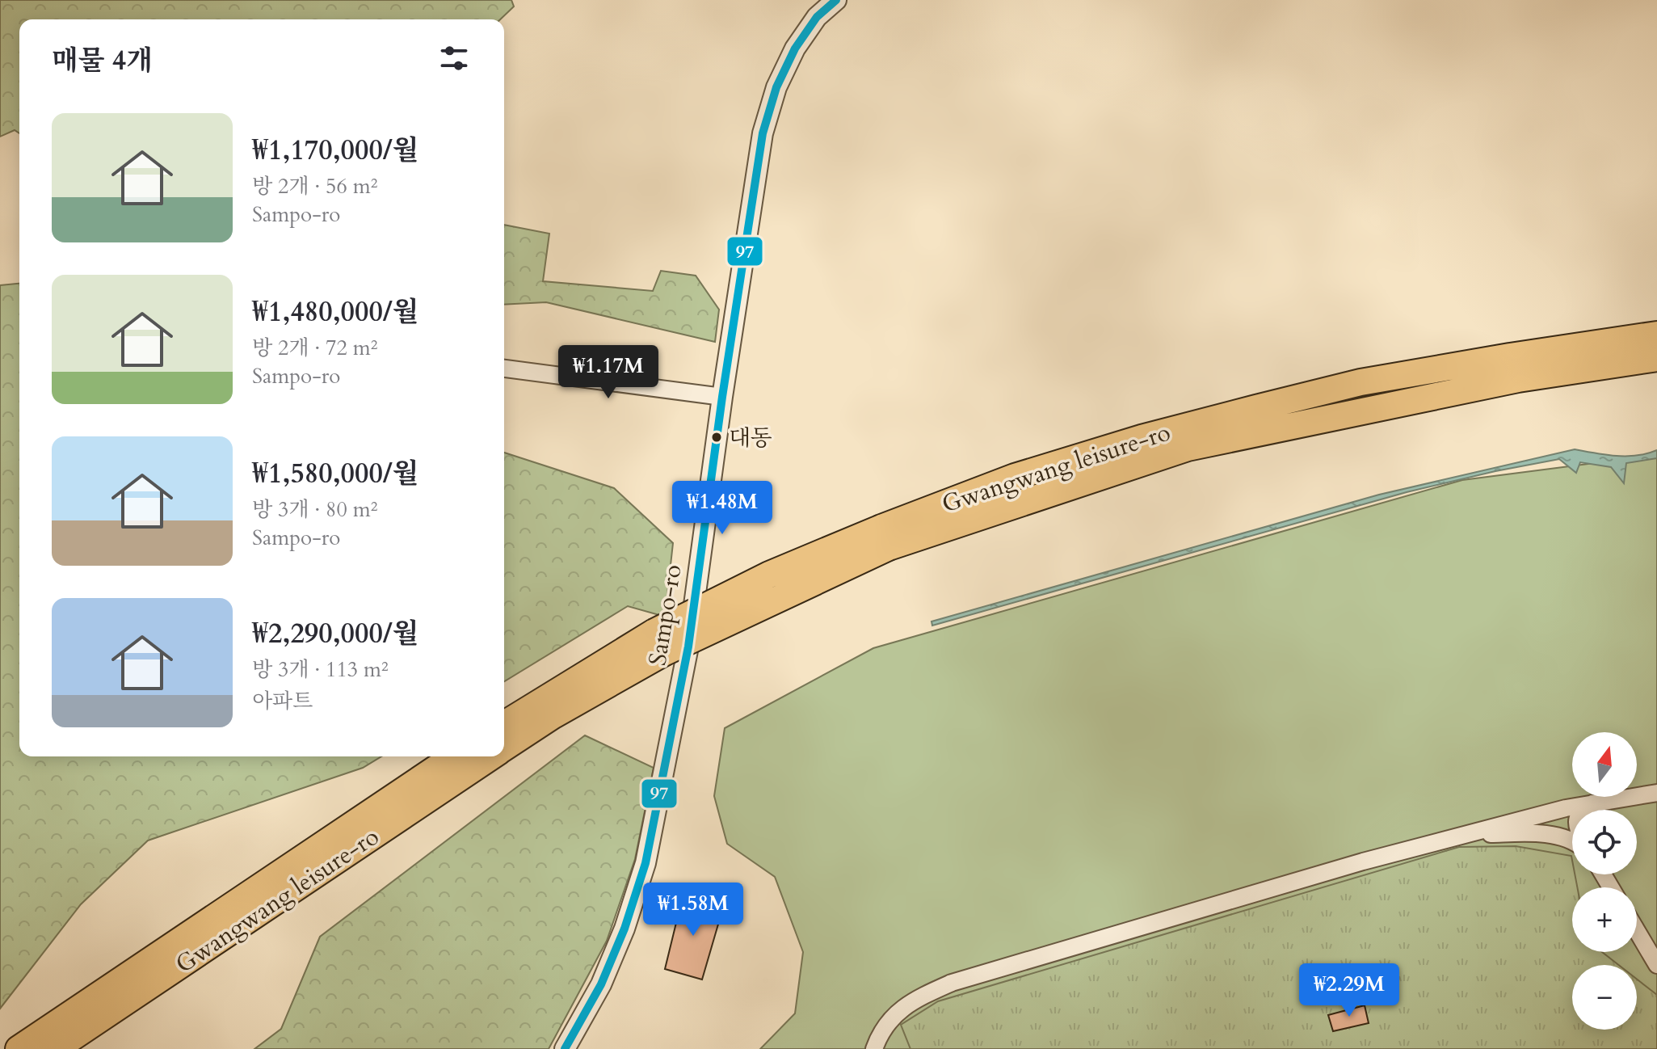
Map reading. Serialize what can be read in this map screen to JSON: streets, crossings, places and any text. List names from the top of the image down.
{
  "streets": {
    "highway": ["Gwangwang leisure-ro"],
    "street": ["Sampo-ro"]
  },
  "places": ["대동"],
  "lines": ["transit line 97"],
  "north": "top",
  "page": {
    "heading": "매물 4개",
    "list": [
      {
        "name": "₩1,170,000/월",
        "note": "방 2개 · 56 m² · Sampo-ro"
      },
      {
        "name": "₩1,480,000/월",
        "note": "방 2개 · 72 m² · Sampo-ro"
      },
      {
        "name": "₩1,580,000/월",
        "note": "방 3개 · 80 m² · Sampo-ro"
      },
      {
        "name": "₩2,290,000/월",
        "note": "방 3개 · 113 m² · 아파트"
      }
    ],
    "price": [
      "₩1.17M",
      "₩1.48M",
      "₩1.58M",
      "₩2.29M"
    ],
    "map_buttons": ["+", "−"]
  }
}
